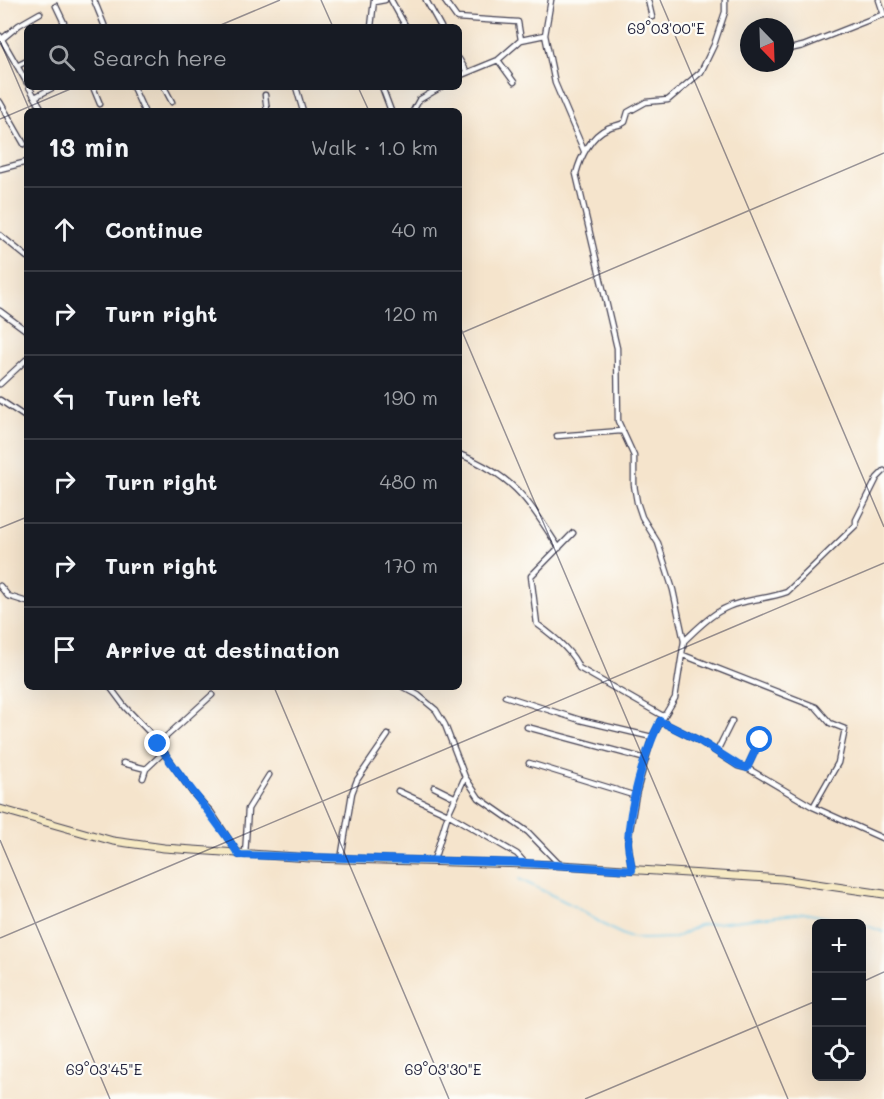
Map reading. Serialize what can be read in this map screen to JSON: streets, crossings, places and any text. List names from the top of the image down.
{
  "north": "bottom right",
  "page": {
    "search": "Search here",
    "heading": ["13 min", "Walk · 1.0 km"],
    "list": [
      ["Continue", "40 m"],
      ["Turn right", "120 m"],
      ["Turn left", "190 m"],
      ["Turn right", "480 m"],
      ["Turn right", "170 m"],
      "Arrive at destination"
    ],
    "map_buttons": ["+", "−"]
  },
  "coordinates": ["69°03'00\"E", "69°03'45\"E", "69°03'30\"E"]
}
